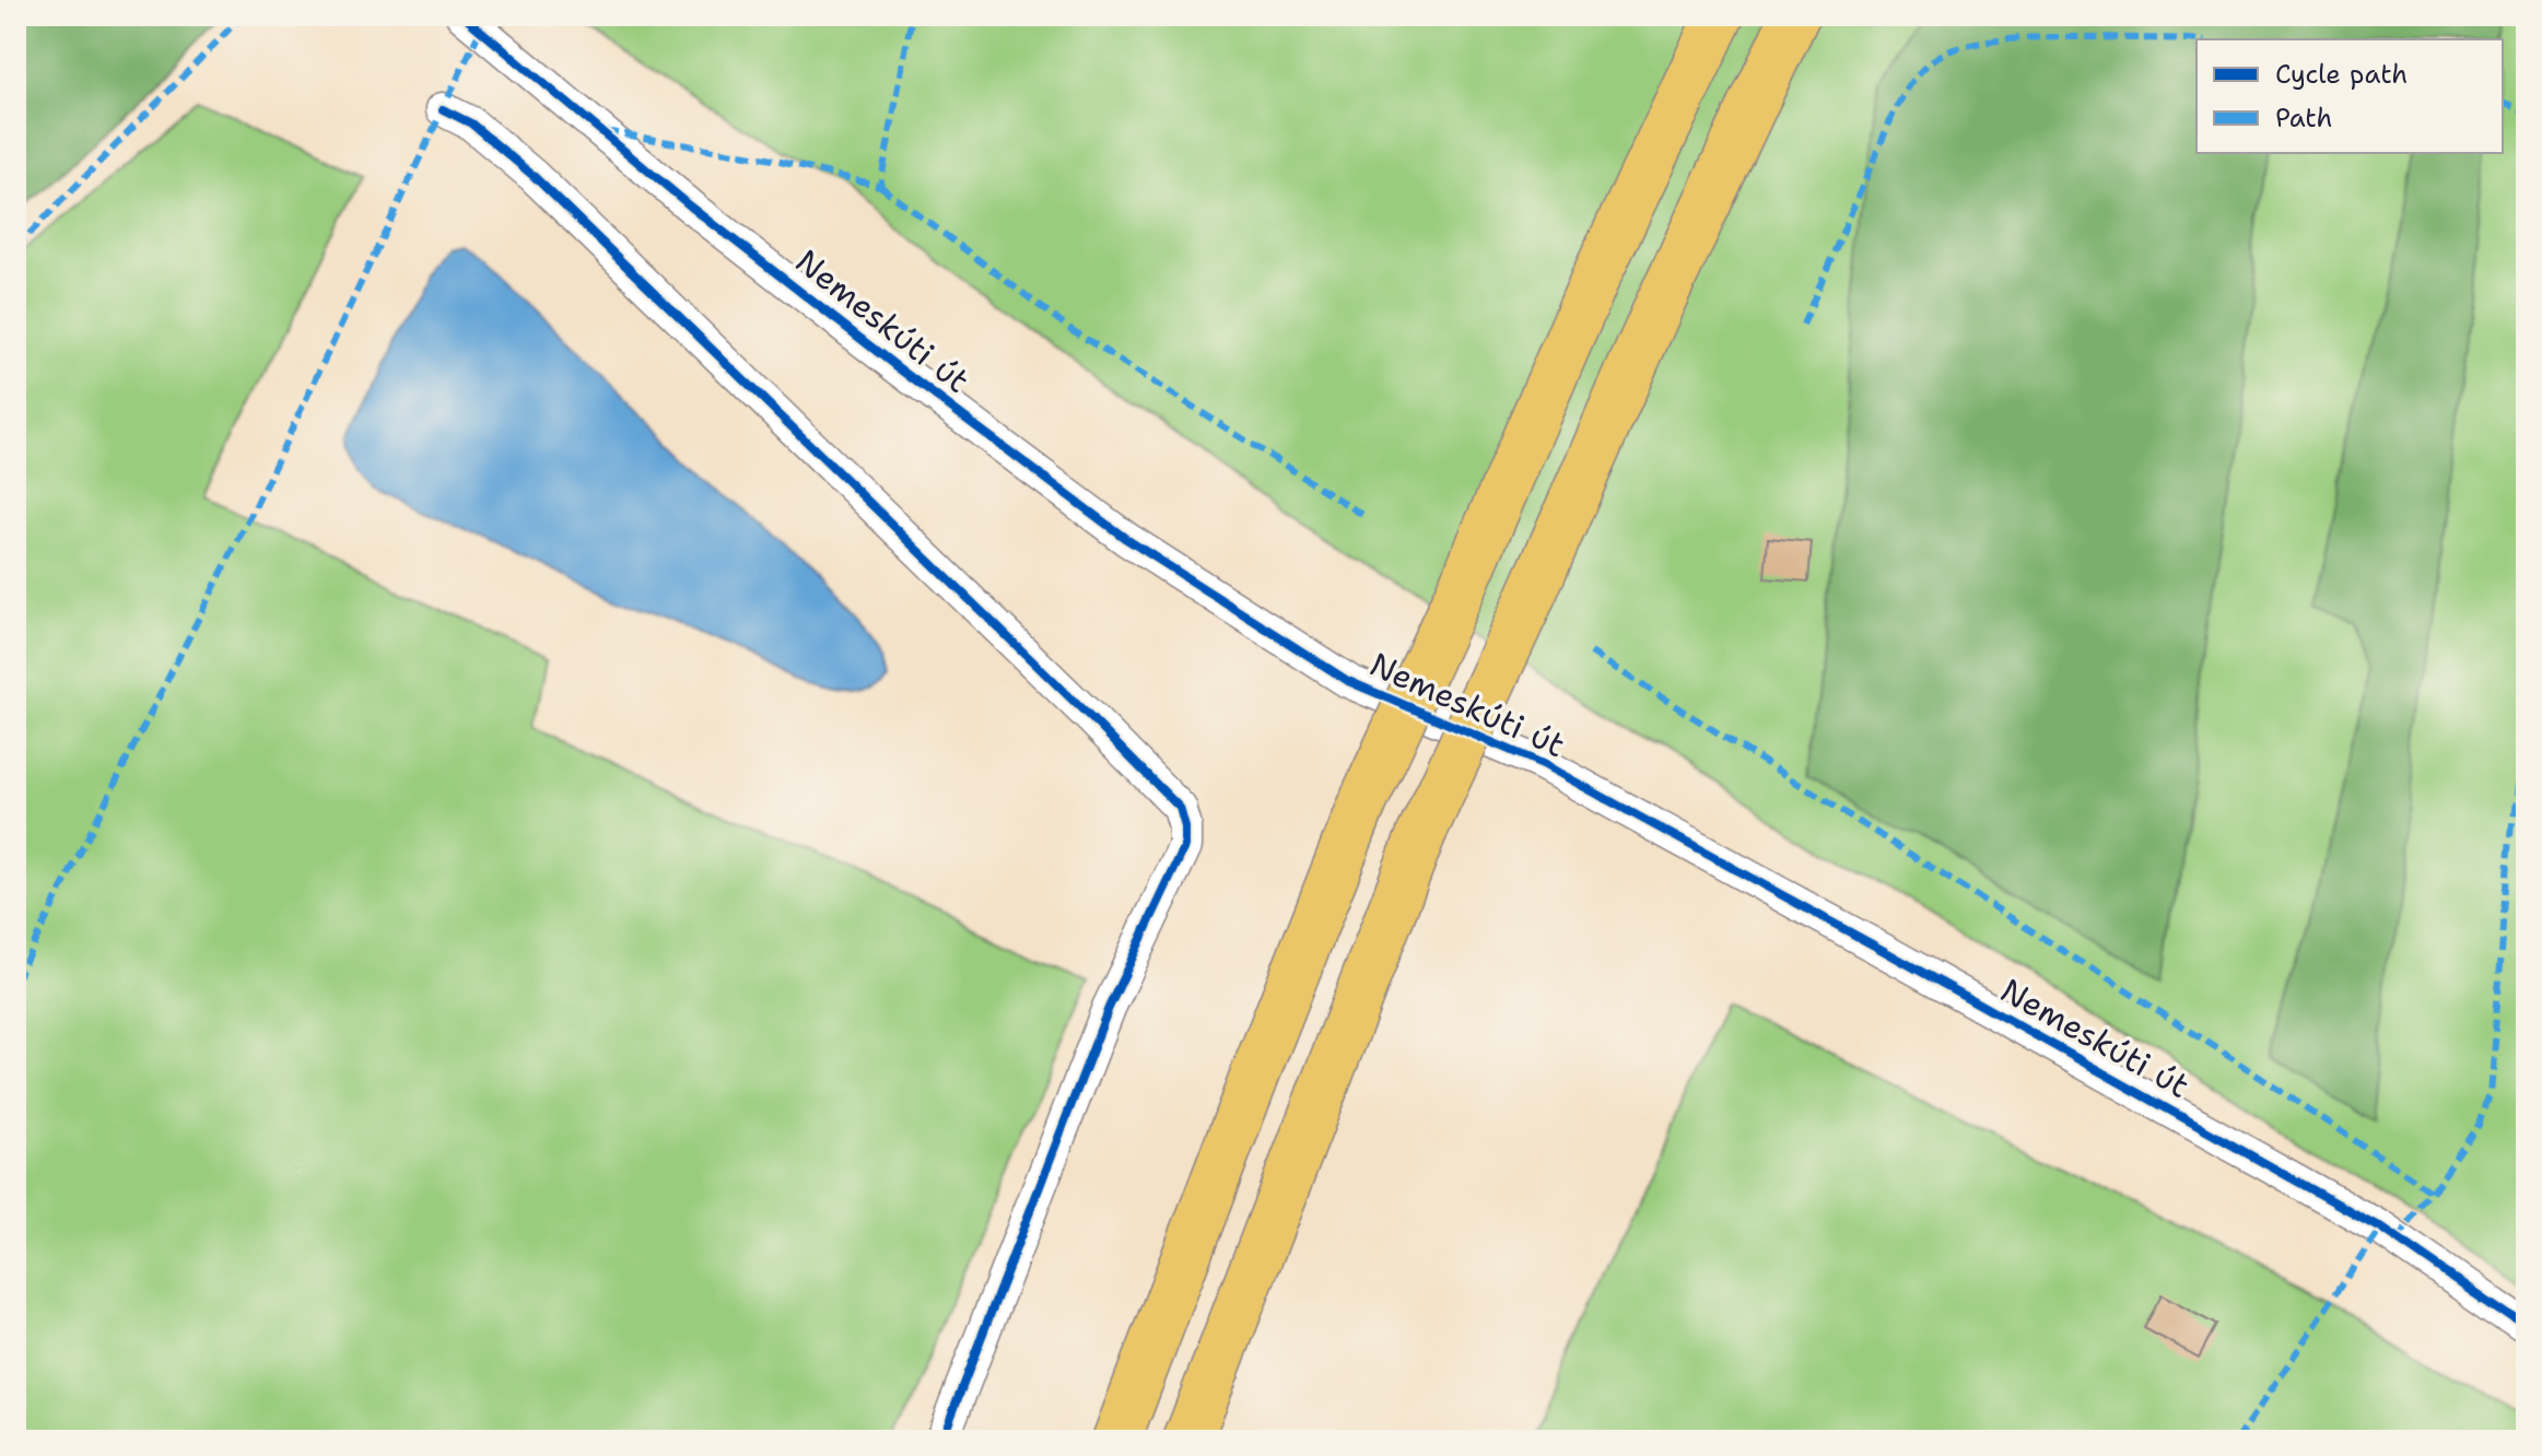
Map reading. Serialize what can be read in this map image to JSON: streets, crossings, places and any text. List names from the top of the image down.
{
  "streets": {
    "street": ["Nemeskúti út"]
  },
  "legend": ["Cycle path", "Path"]
}
